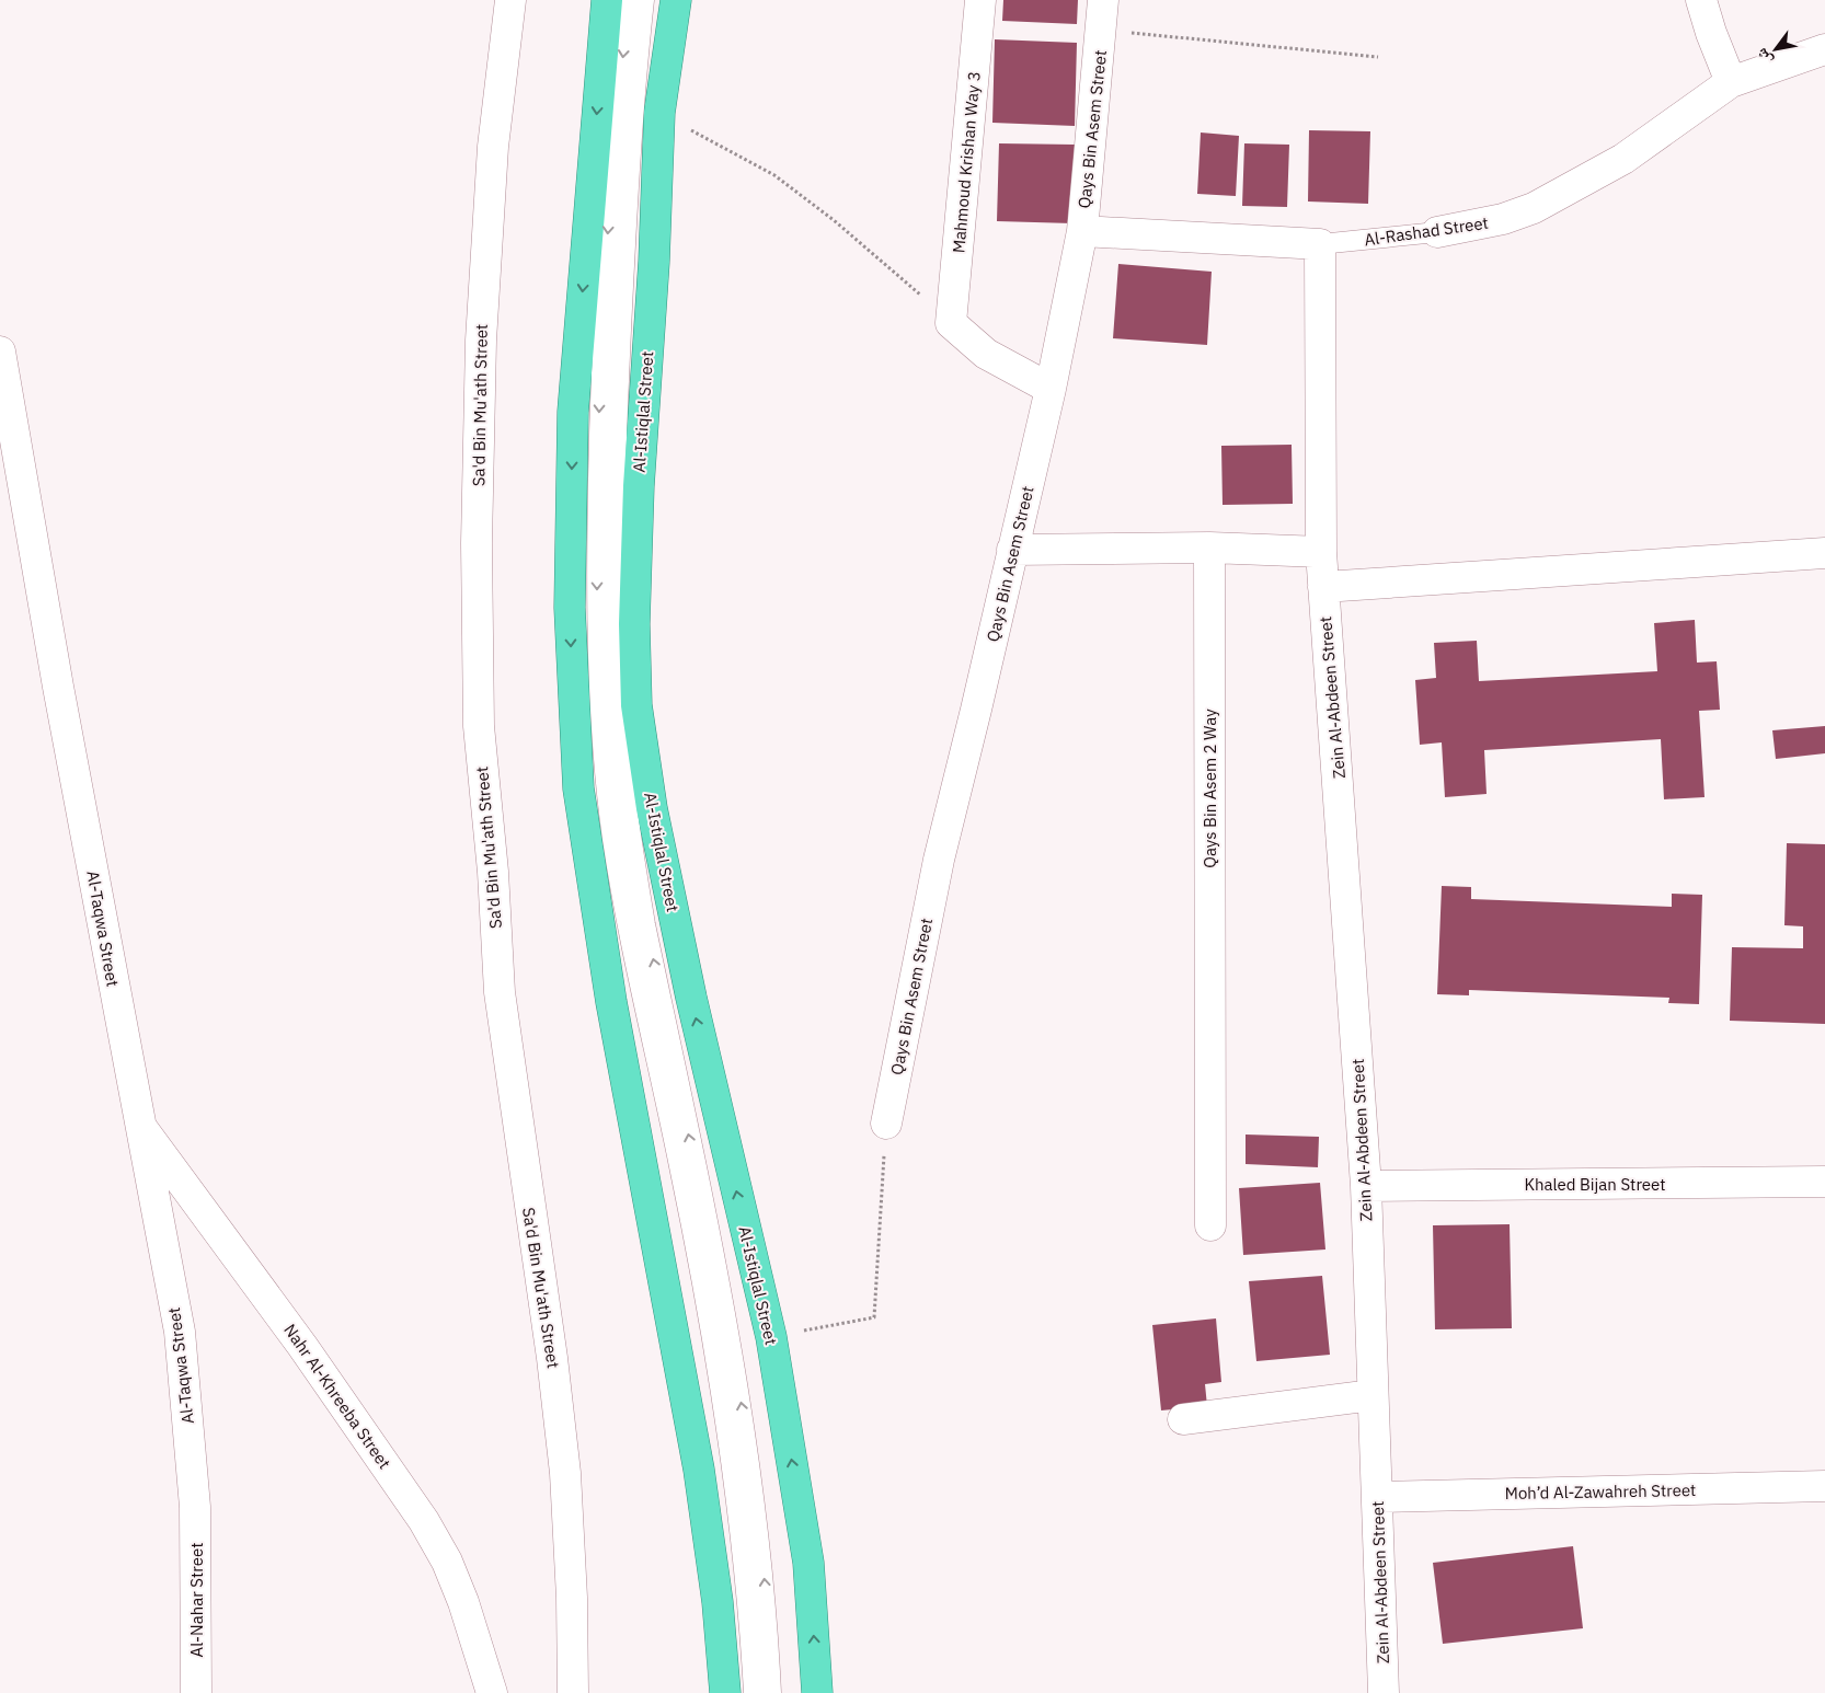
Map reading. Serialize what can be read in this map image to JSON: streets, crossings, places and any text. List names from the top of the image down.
{
  "streets": {
    "highway": ["Al-Istiqlal Street"],
    "street": [
      "Qays Bin Asem Street",
      "Mahmoud Krishan Way 3",
      "Al-Rashad Street",
      "Sa'd Bin Mu'ath Street",
      "Zein Al-Abdeen Street",
      "Qays Bin Asem 2 Way",
      "Al-Taqwa Street",
      "Khaled Bijan Street",
      "Nahr Al-Khreeba Street",
      "Moh’d Al-Zawahreh Street",
      "Al-Nahar Street"
    ]
  },
  "crossings": [
    ["Qays Bin Asem Street", "Al-Rashad Street"],
    ["Al-Rashad Street", "Zein Al-Abdeen Street"],
    ["Zein Al-Abdeen Street", "Khaled Bijan Street"],
    ["Zein Al-Abdeen Street", "Moh’d Al-Zawahreh Street"],
    ["Al-Taqwa Street", "Nahr Al-Khreeba Street"],
    ["Al-Taqwa Street", "Al-Nahar Street"]
  ],
  "north": "bottom left"
}
